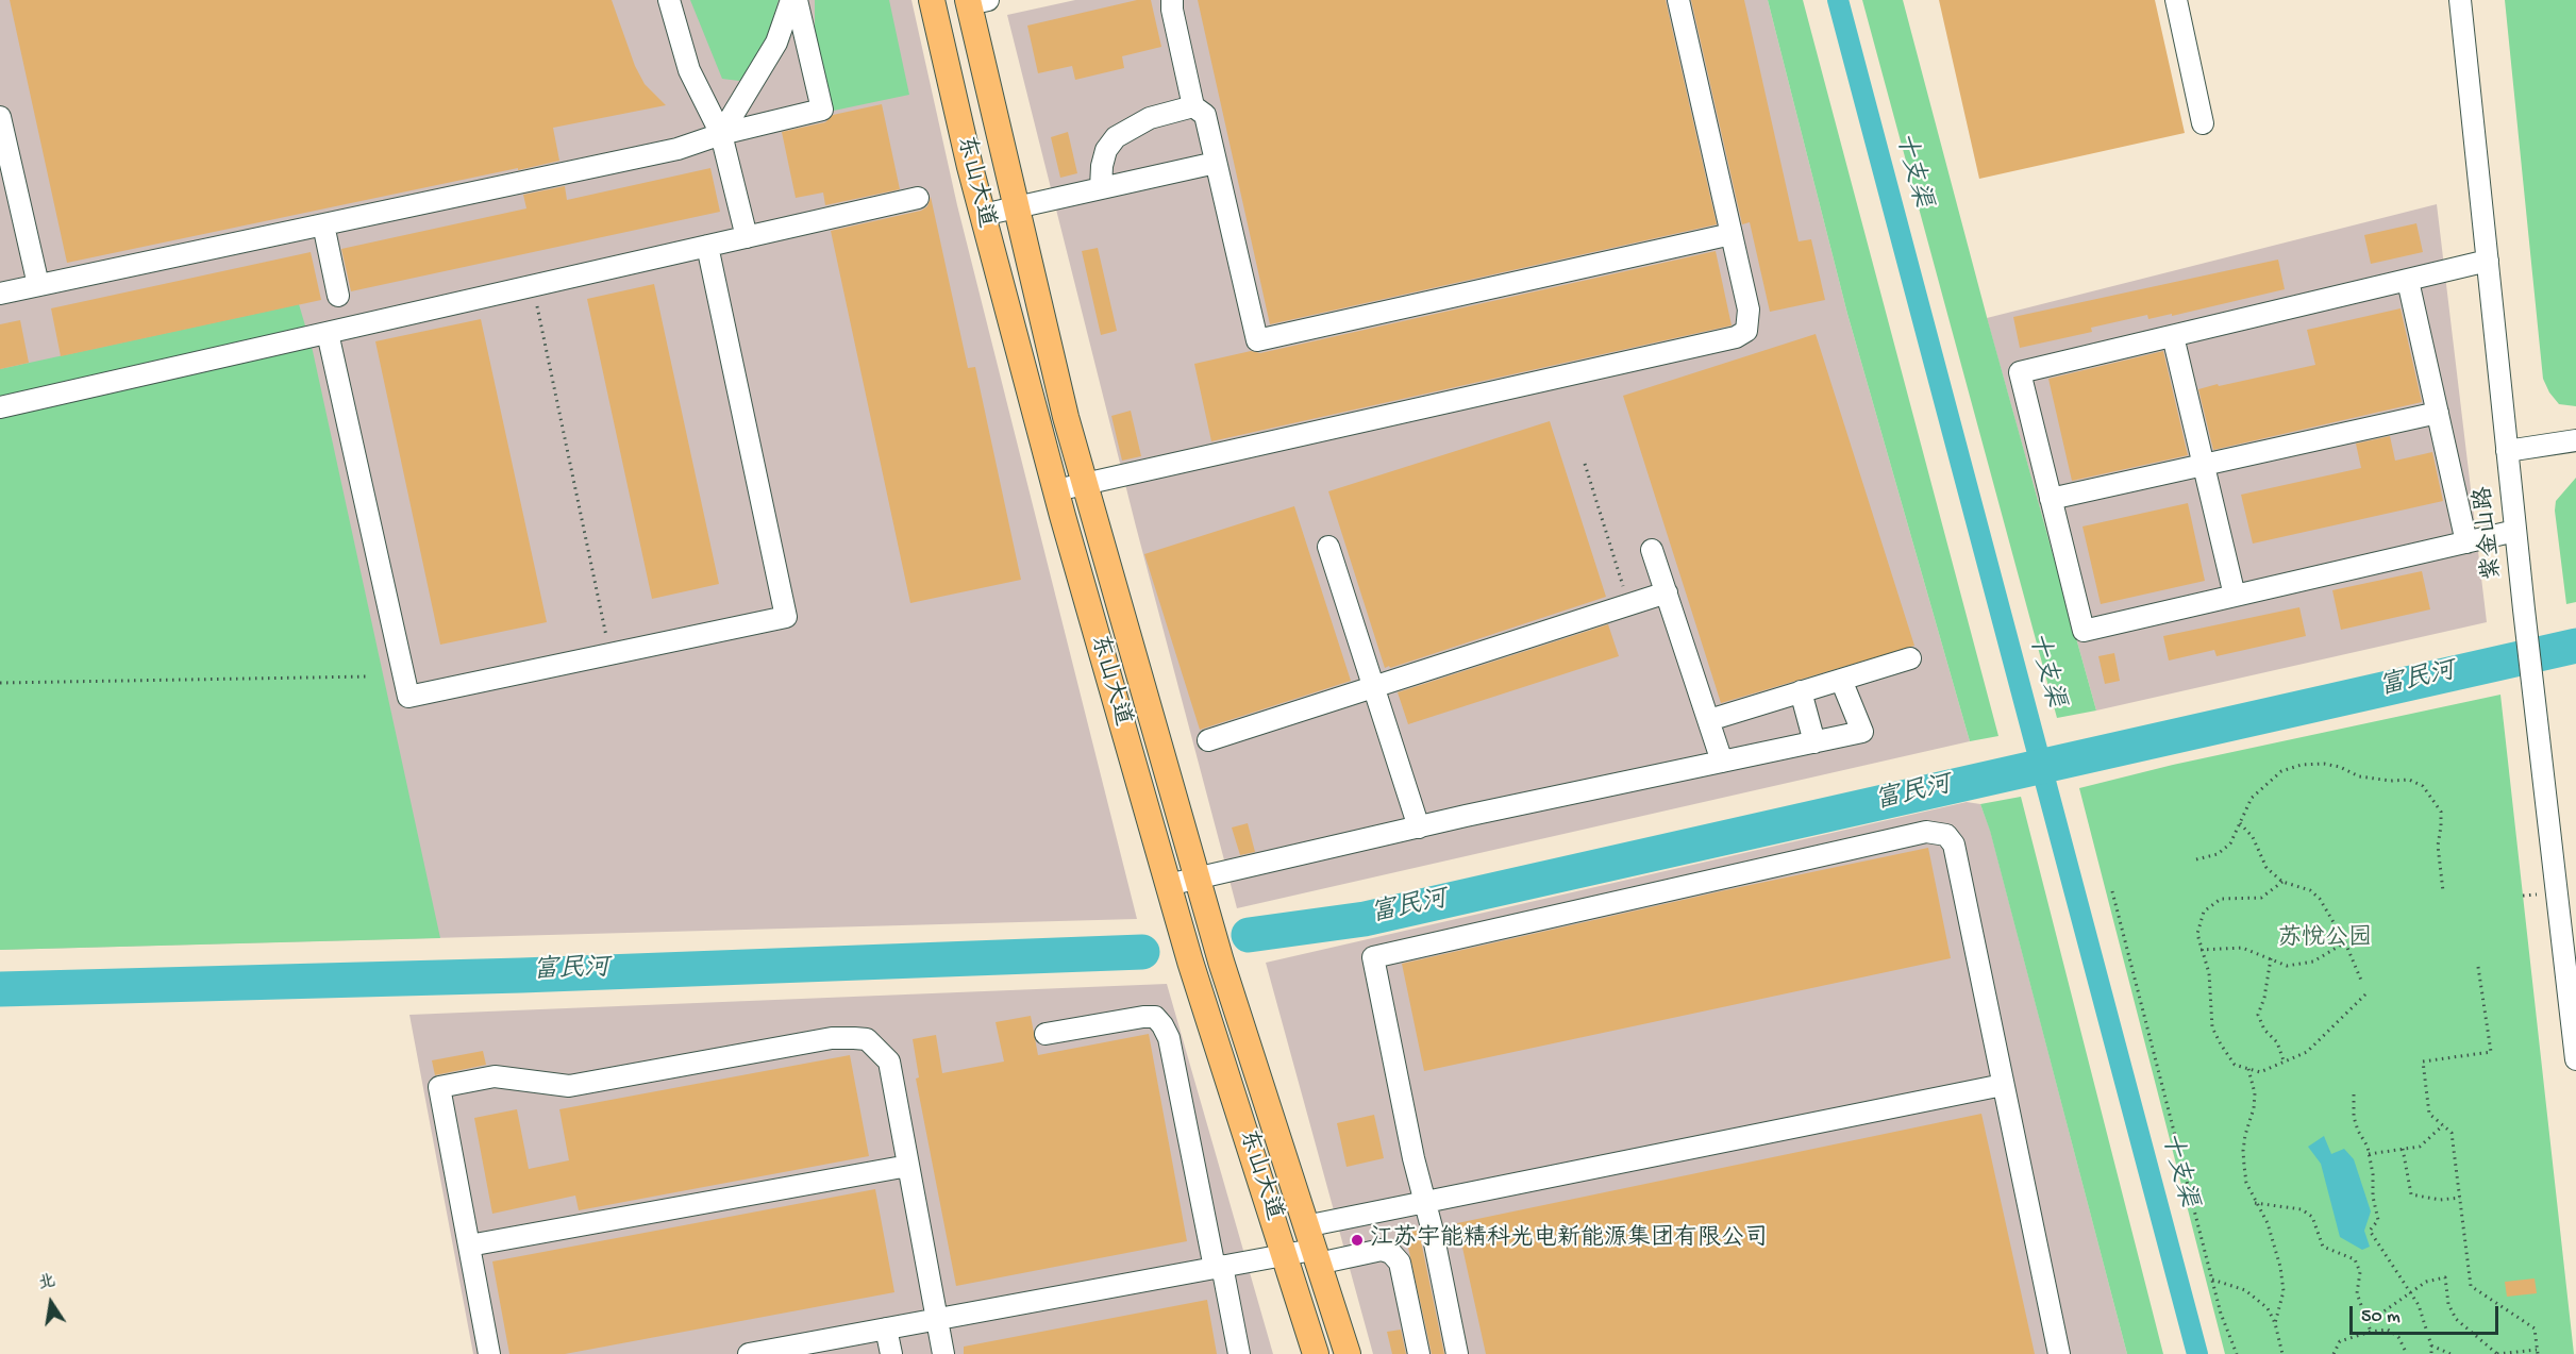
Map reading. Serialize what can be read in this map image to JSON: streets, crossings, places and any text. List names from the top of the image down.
{
  "streets": {
    "main road": ["东山大道"],
    "street": ["紫金山路"]
  },
  "water": ["十支渠", "富民河"],
  "parks": ["苏悦公园"],
  "places": ["江苏宇能精科光电新能源集团有限公司"],
  "scale_bar": "50 m",
  "north": "top"
}
